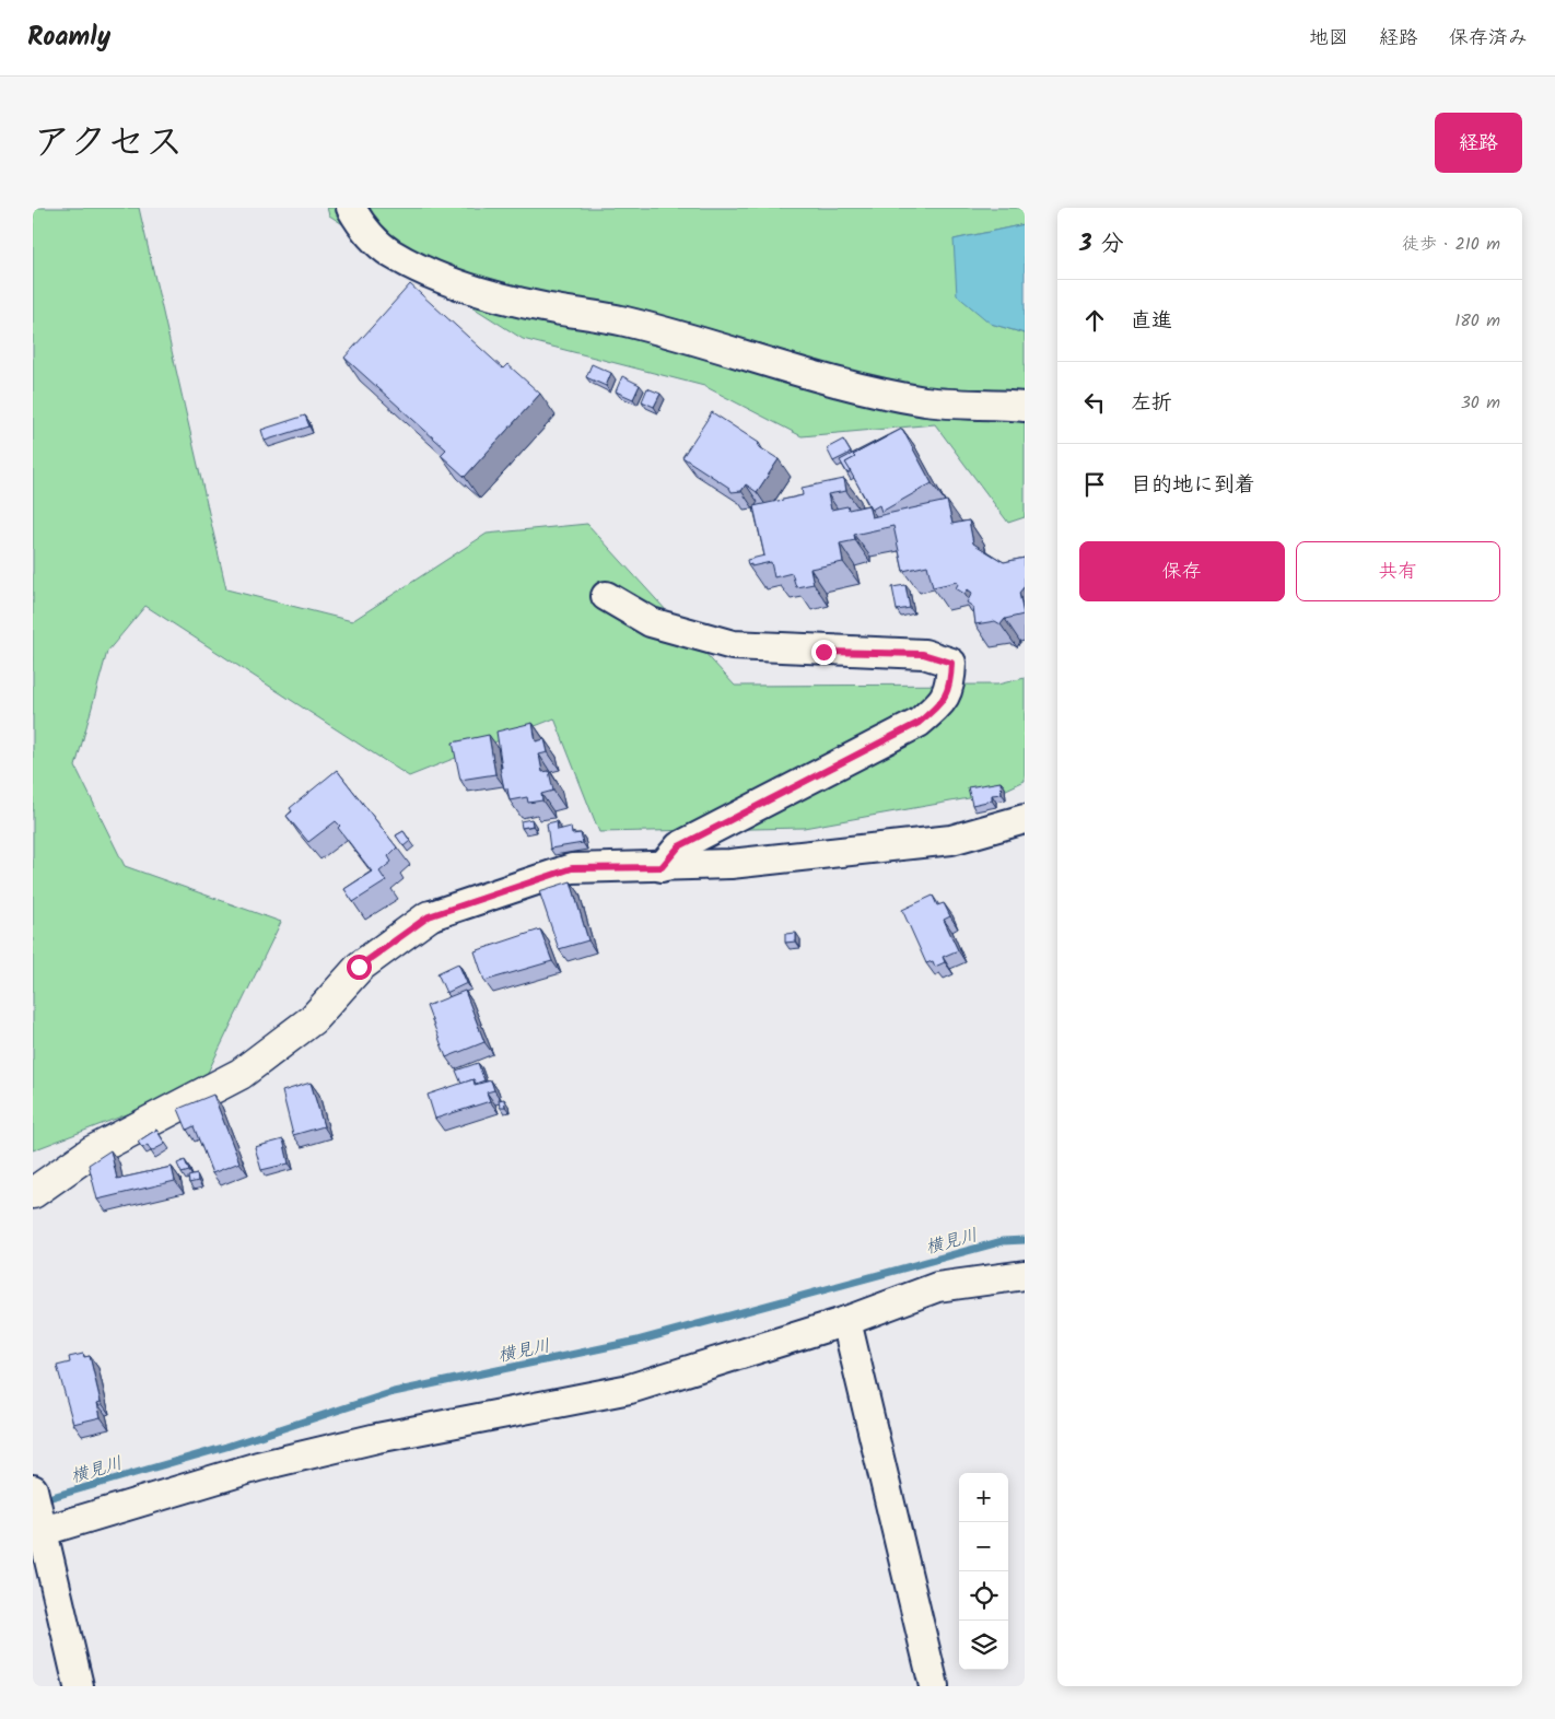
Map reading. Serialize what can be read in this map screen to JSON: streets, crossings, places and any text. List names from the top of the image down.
{
  "water": ["横見川"],
  "page": {
    "header": "Roamly",
    "nav": ["地図", "経路", "保存済み"],
    "title": "アクセス",
    "buttons": [
      "経路",
      ["保存", "共有"]
    ],
    "heading": ["3 分", "徒歩 · 210 m"],
    "list": [
      ["直進", "180 m"],
      ["左折", "30 m"],
      "目的地に到着"
    ],
    "map_buttons": ["+", "−"]
  }
}
